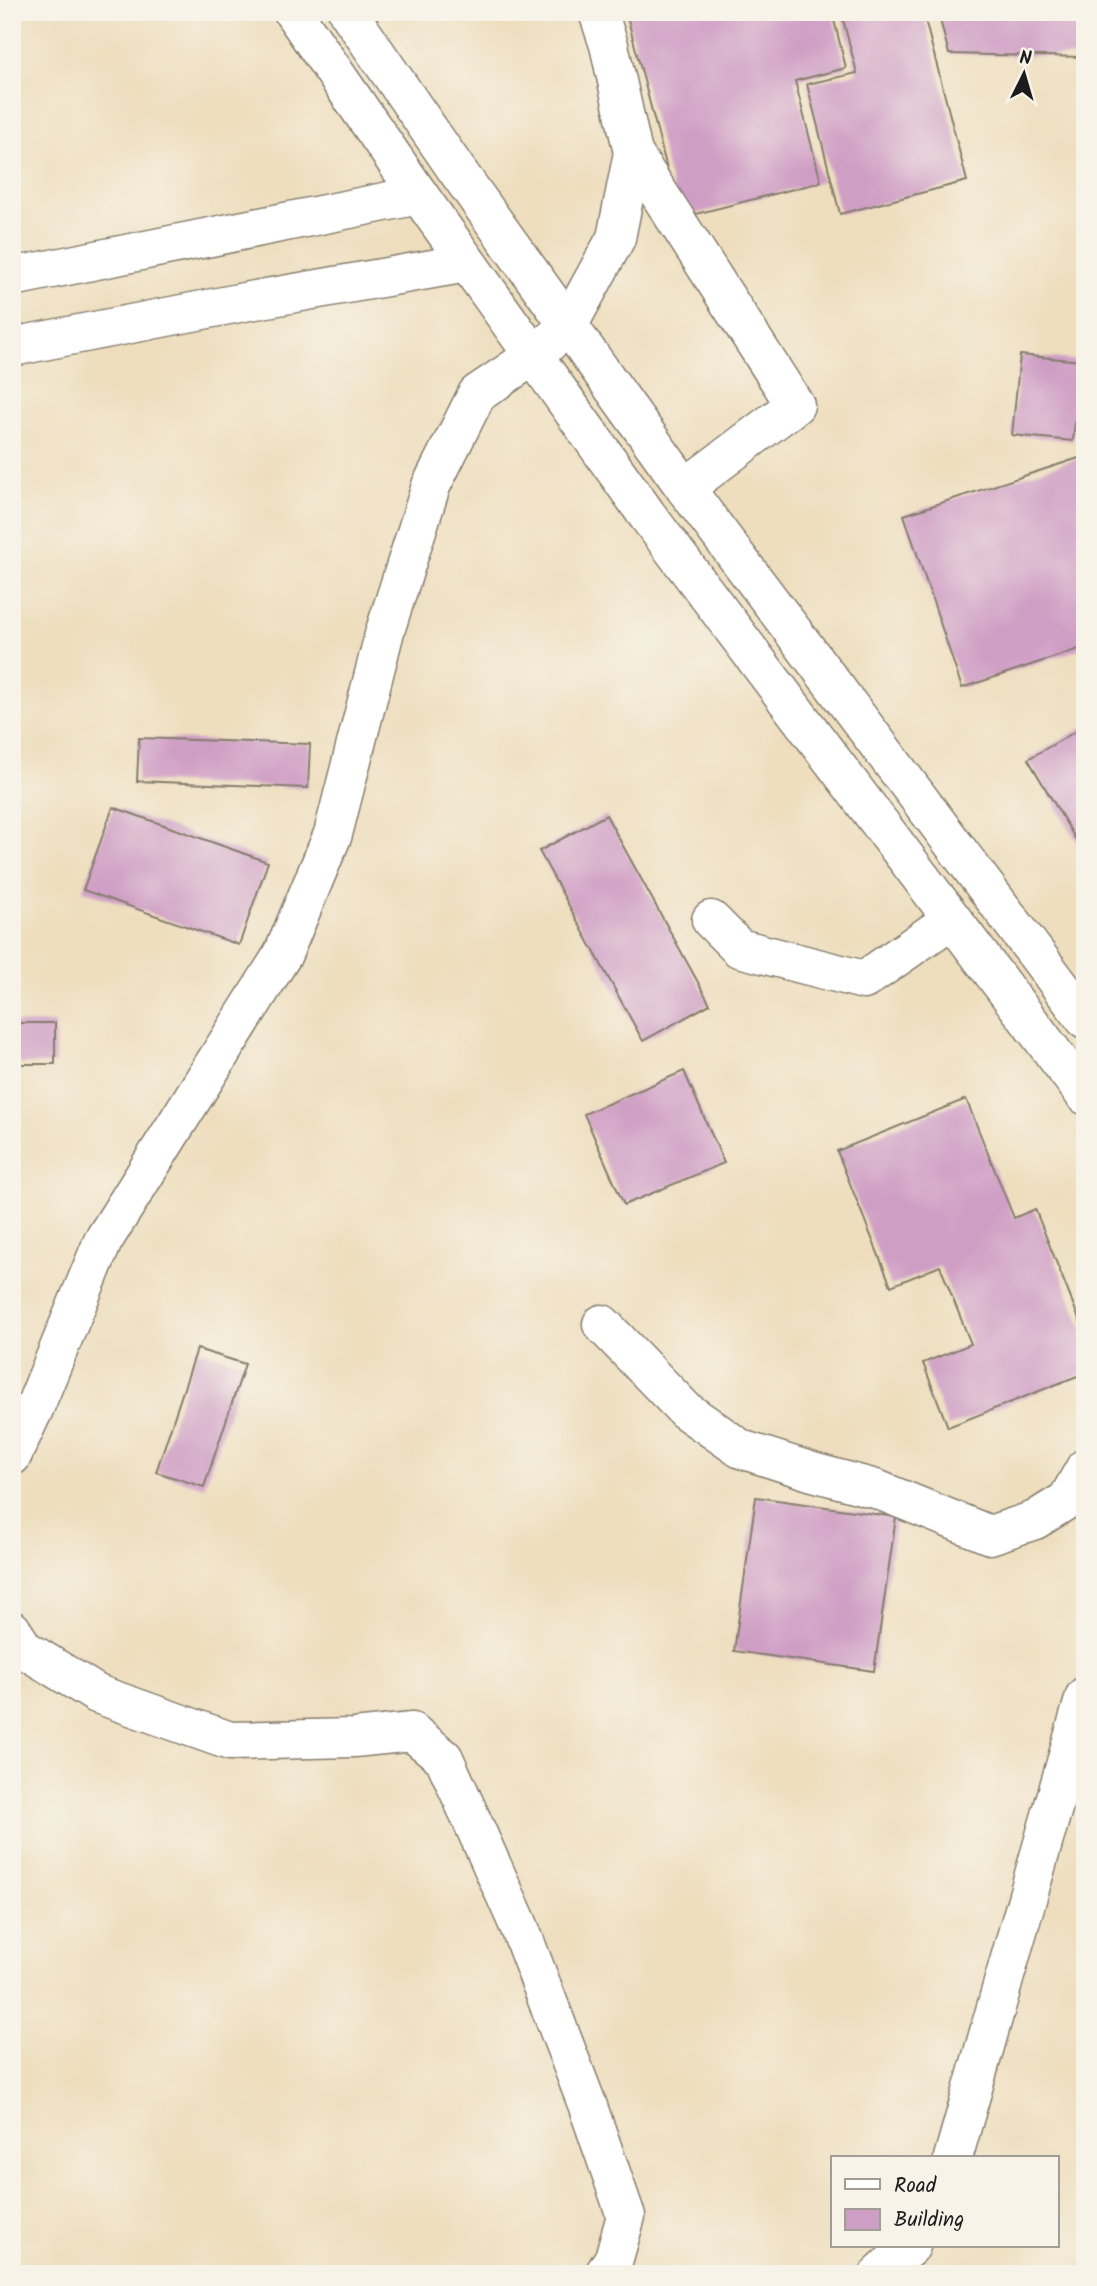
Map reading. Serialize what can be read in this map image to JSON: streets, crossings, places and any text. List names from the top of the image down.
{
  "legend": ["Road", "Building"],
  "north": "top"
}
